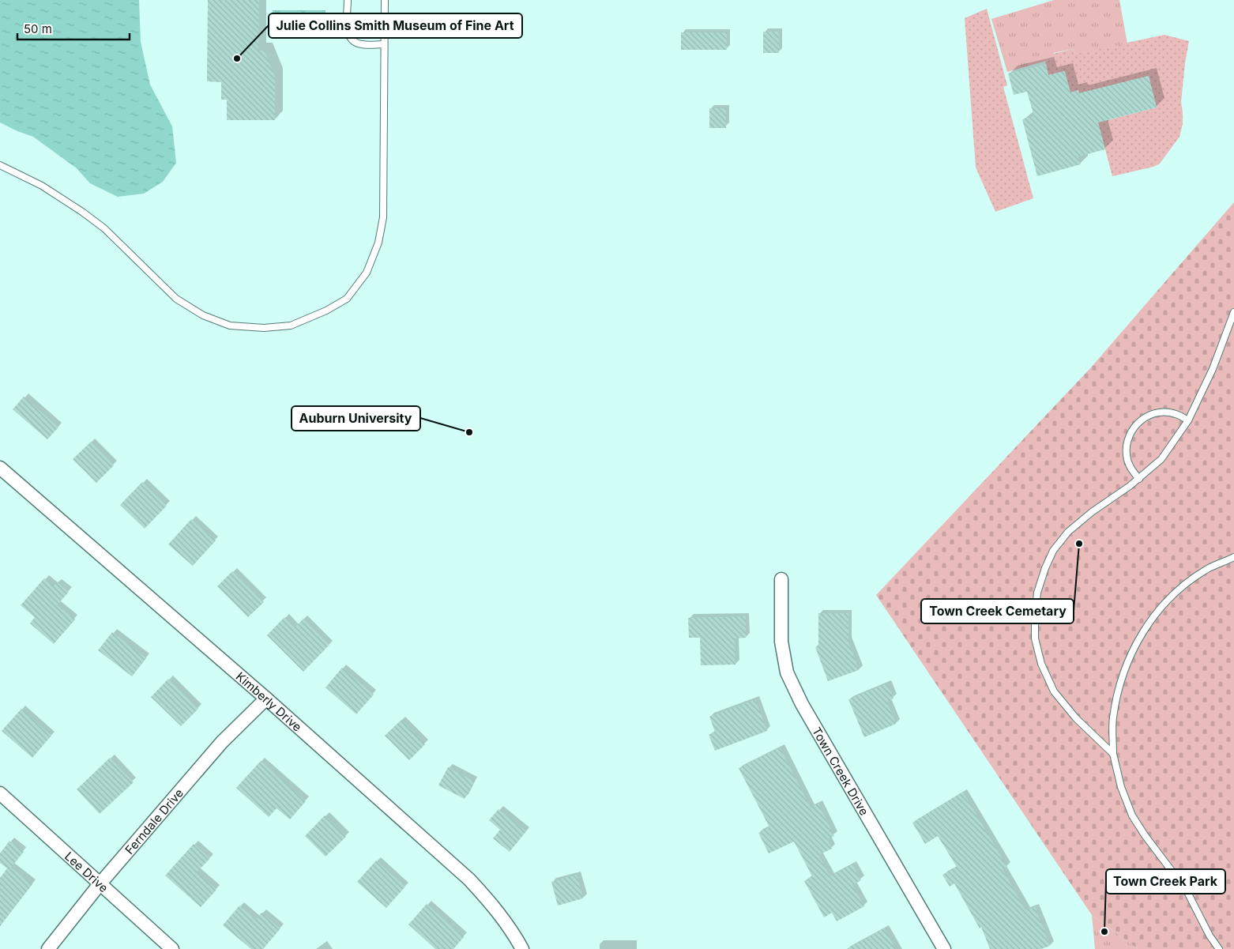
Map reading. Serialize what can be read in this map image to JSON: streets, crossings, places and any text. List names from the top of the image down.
{
  "streets": {
    "street": [
      "Kimberly Drive",
      "Town Creek Drive",
      "Ferndale Drive",
      "Lee Drive"
    ]
  },
  "crossings": [
    ["Kimberly Drive", "Ferndale Drive"],
    ["Ferndale Drive", "Lee Drive"]
  ],
  "places": [
    "Julie Collins Smith Museum of Fine Art",
    "Auburn University",
    "Town Creek Cemetary",
    "Town Creek Park"
  ],
  "scale_bar": "50 m"
}
